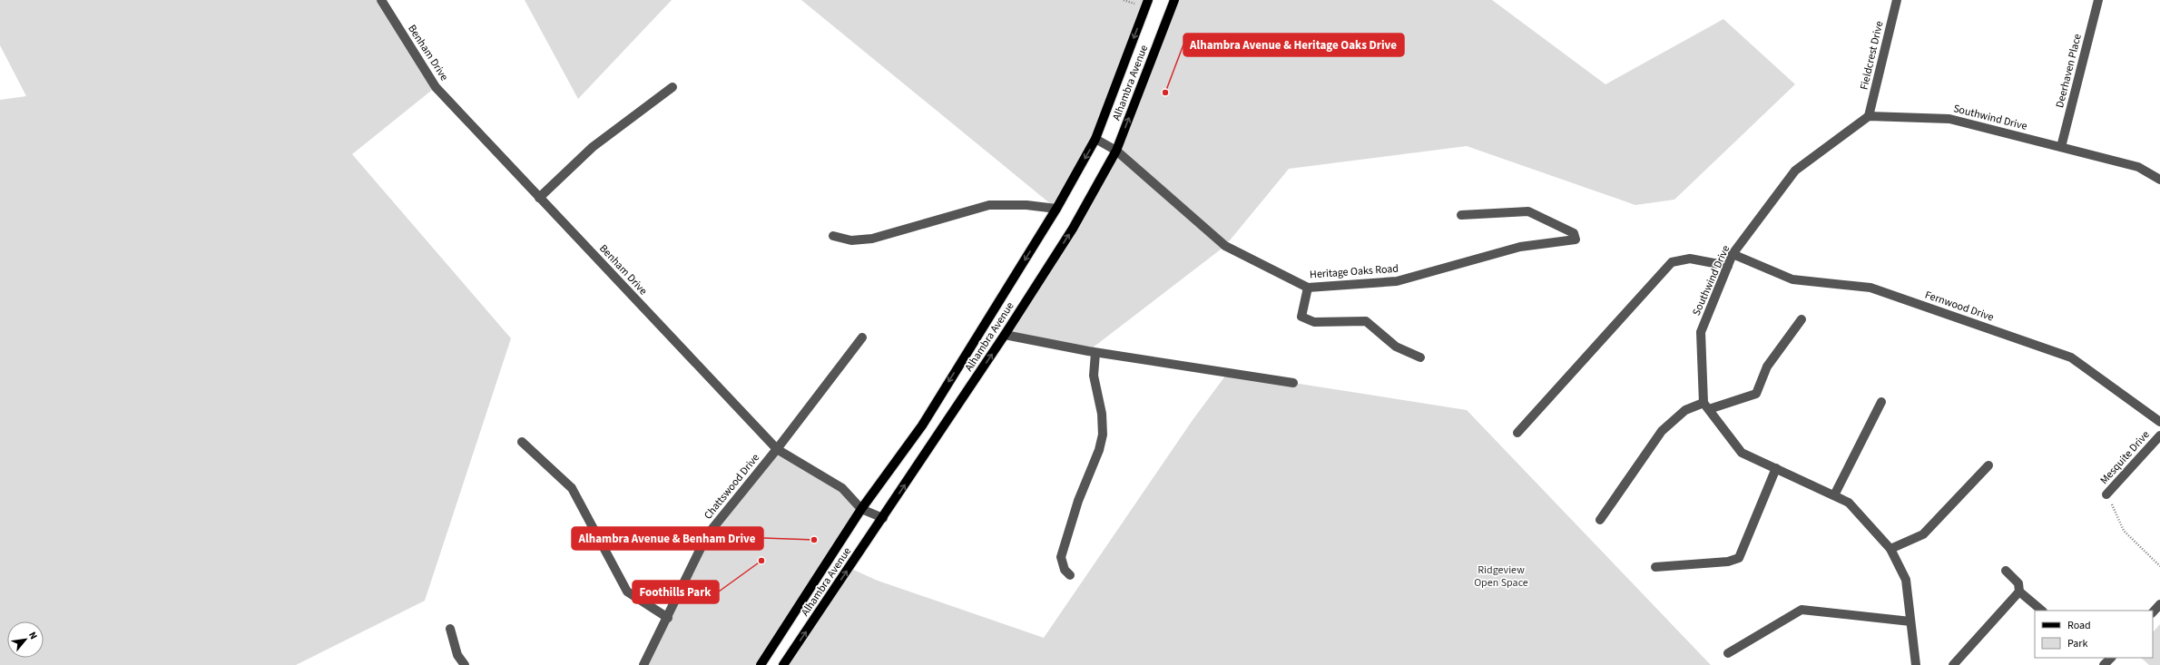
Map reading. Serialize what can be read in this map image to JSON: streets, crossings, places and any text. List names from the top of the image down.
{
  "streets": {
    "main road": ["Alhambra Avenue"],
    "street": [
      "Benham Drive",
      "Fieldcrest Drive",
      "Deerhaven Place",
      "Southwind Drive",
      "Heritage Oaks Road",
      "Fernwood Drive",
      "Mesquite Drive",
      "Chattswood Drive"
    ]
  },
  "crossings": [
    ["Benham Drive", "Alhambra Avenue"],
    ["Benham Drive", "Chattswood Drive"],
    ["Fieldcrest Drive", "Southwind Drive"],
    ["Deerhaven Place", "Southwind Drive"],
    ["Alhambra Avenue", "Heritage Oaks Road"],
    ["Southwind Drive", "Fernwood Drive"]
  ],
  "parks": ["Ridgeview Open Space"],
  "places": ["Alhambra Avenue & Heritage Oaks Drive", "Alhambra Avenue & Benham Drive", "Foothills Park"],
  "legend": ["Road", "Park"],
  "north": "top right"
}
